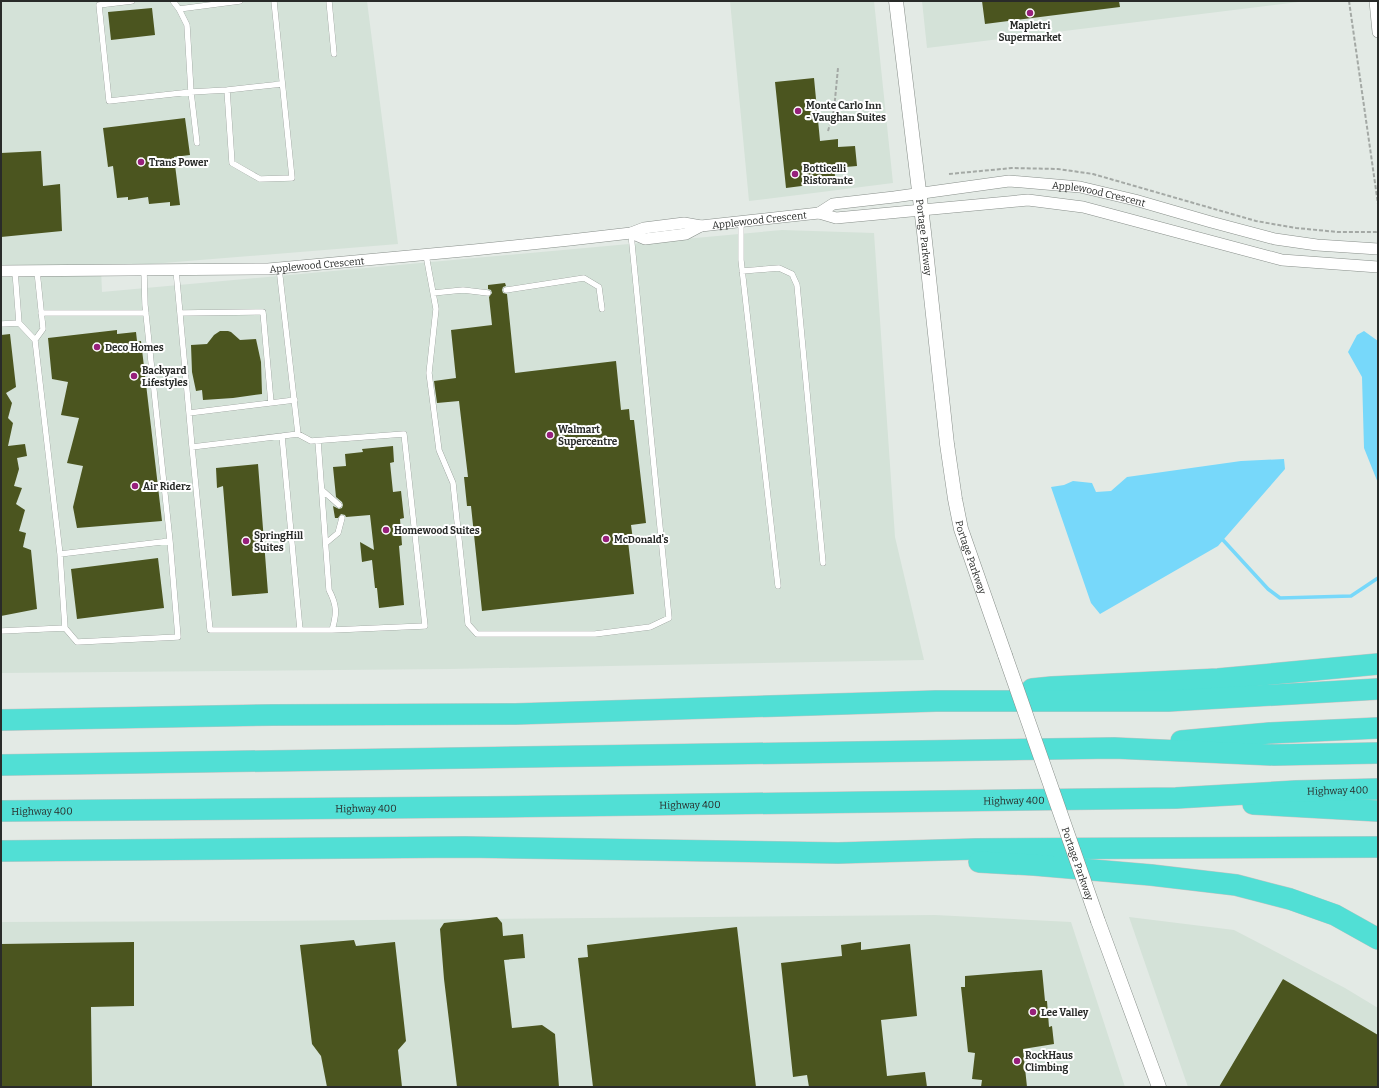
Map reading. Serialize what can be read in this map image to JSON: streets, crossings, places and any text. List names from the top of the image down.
{
  "streets": {
    "highway": ["Highway 400"],
    "street": ["Applewood Crescent", "Portage Parkway"]
  },
  "crossings": [
    ["Applewood Crescent", "Portage Parkway"]
  ],
  "places": [
    "Mapletri Supermarket",
    "Monte Carlo Inn - Vaughan Suites",
    "Trans Power",
    "Botticelli Ristorante",
    "Deco Homes",
    "Backyard Lifestyles",
    "Walmart Supercentre",
    "Air Riderz",
    "Homewood Suites",
    "McDonald's",
    "SpringHill Suites",
    "Lee Valley",
    "RockHaus Climbing"
  ]
}
